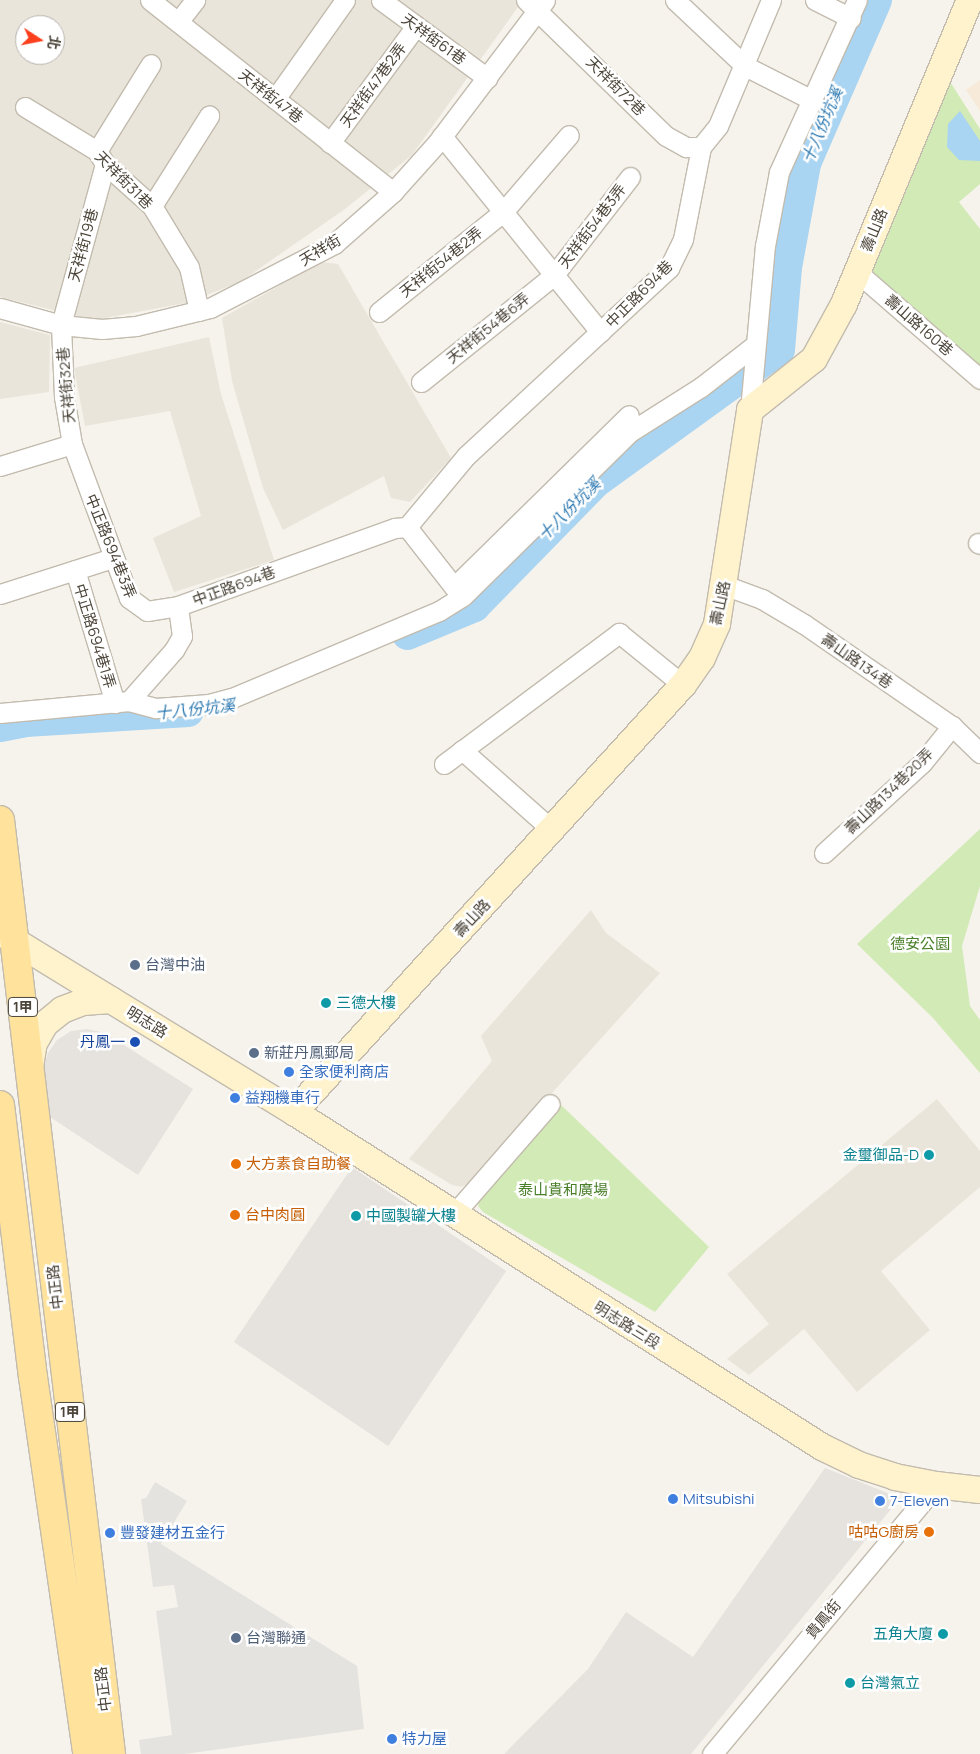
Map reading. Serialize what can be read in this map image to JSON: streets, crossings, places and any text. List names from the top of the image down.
{
  "streets": {
    "main road": ["1甲", "中正路"],
    "street": [
      "天祥街61巷",
      "天祥街47巷2弄",
      "天祥街72巷",
      "天祥街47巷",
      "天祥街31巷",
      "天祥街54巷3弄",
      "壽山路",
      "天祥街19巷",
      "天祥街",
      "天祥街54巷2弄",
      "中正路694巷",
      "壽山路160巷",
      "天祥街54巷6弄",
      "天祥街32巷",
      "中正路694巷3弄",
      "中正路694巷1弄",
      "壽山路134巷",
      "壽山路134巷20弄",
      "明志路",
      "明志路三段",
      "貴鳳街"
    ]
  },
  "crossings": [
    ["天祥街61巷", "天祥街47巷2弄"],
    ["天祥街61巷", "天祥街"],
    ["天祥街47巷2弄", "天祥街47巷"],
    ["天祥街72巷", "天祥街"],
    ["天祥街72巷", "中正路694巷"],
    ["天祥街47巷", "天祥街"],
    ["天祥街31巷", "天祥街19巷"],
    ["天祥街31巷", "天祥街"],
    ["天祥街54巷3弄", "天祥街54巷6弄"],
    ["壽山路", "壽山路160巷"],
    ["壽山路", "壽山路134巷"],
    ["壽山路", "明志路"],
    ["壽山路", "明志路三段"],
    ["天祥街19巷", "天祥街"],
    ["天祥街19巷", "天祥街32巷"],
    ["天祥街", "天祥街32巷"],
    ["中正路694巷", "中正路694巷3弄"],
    ["中正路694巷", "中正路694巷1弄"],
    ["天祥街32巷", "中正路694巷3弄"],
    ["壽山路134巷", "壽山路134巷20弄"],
    ["明志路", "中正路"],
    ["明志路", "明志路三段"],
    ["明志路三段", "貴鳳街"]
  ],
  "water": ["十八份坑溪"],
  "parks": ["德安公園", "泰山貴和廣場"],
  "places": [
    "台灣中油",
    "三德大樓",
    "丹鳳一",
    "新莊丹鳳郵局",
    "全家便利商店",
    "益翔機車行",
    "金璽御品-D",
    "大方素食自助餐",
    "台中肉圓",
    "中國製罐大樓",
    "Mitsubishi",
    "7-Eleven",
    "咕咕G廚房",
    "豐發建材五金行",
    "五角大廈",
    "台灣聯通",
    "台灣氣立",
    "特力屋"
  ],
  "north": "right"
}
